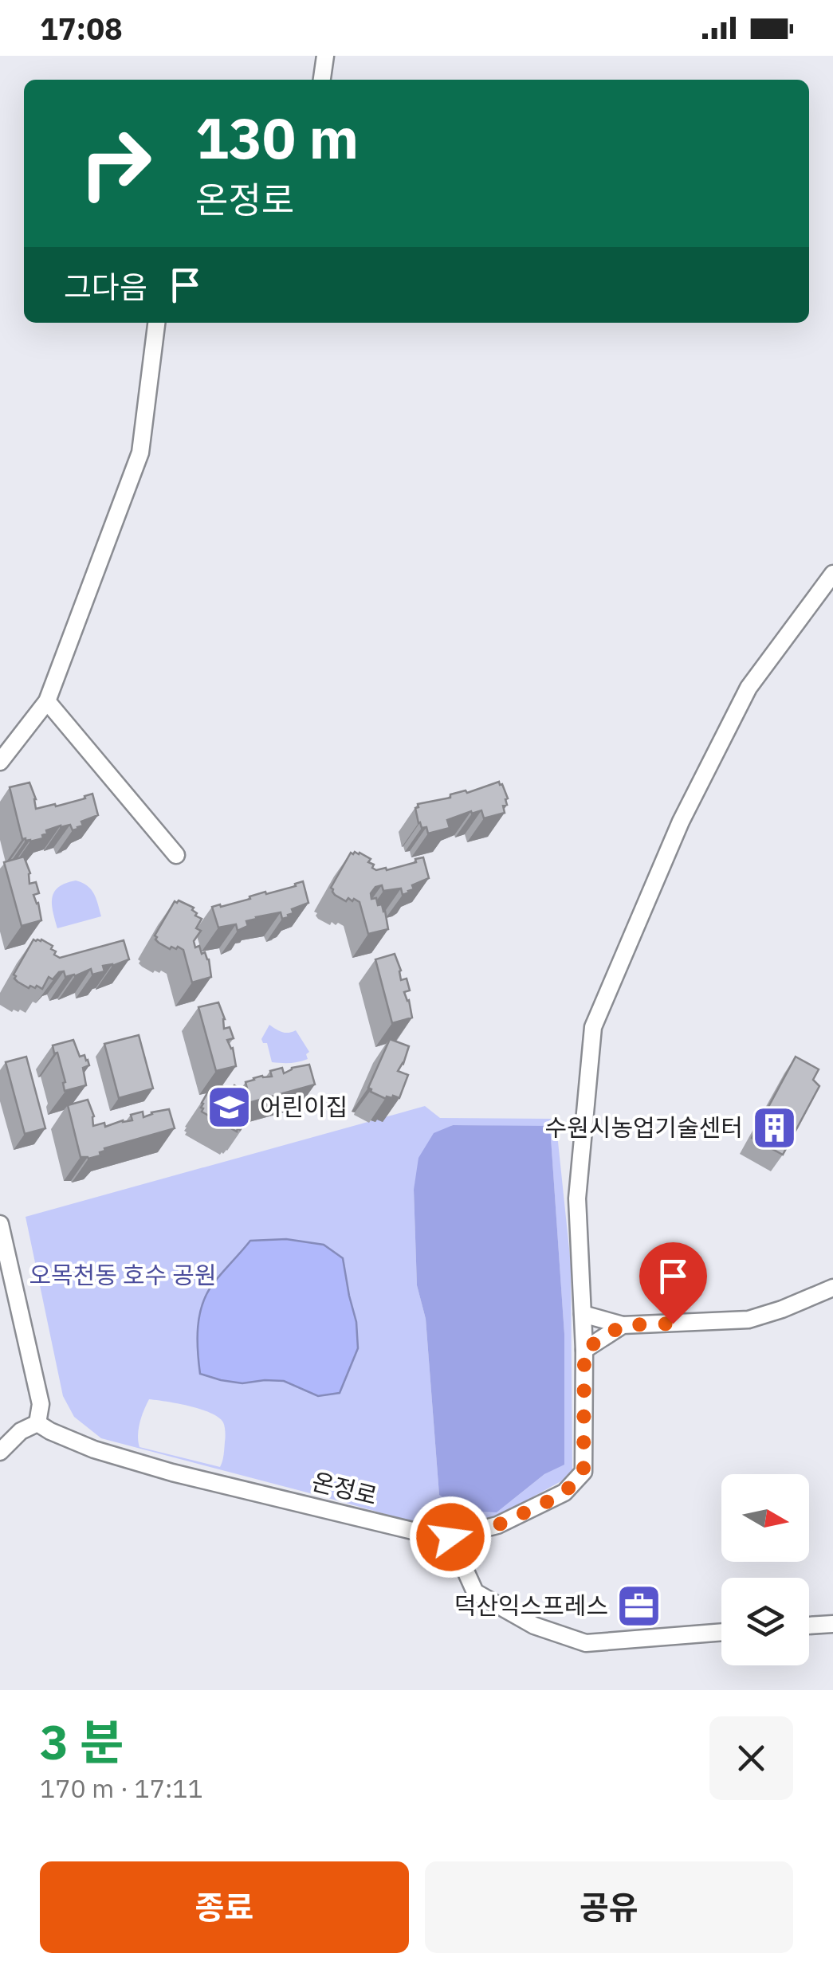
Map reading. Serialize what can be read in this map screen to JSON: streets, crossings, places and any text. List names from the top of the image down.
{
  "streets": {
    "street": ["온정로"]
  },
  "parks": ["오목천동 호수 공원"],
  "places": {
    "school or university": ["어린이집"],
    "building": ["수원시농업기술센터"],
    "office": ["덕산익스프레스"]
  },
  "north": "right",
  "page": {
    "status": "17:08",
    "turn": ["130 m", "온정로"],
    "then": "그다음",
    "heading": ["3 분", "170 m · 17:11"],
    "buttons": ["종료", "공유"]
  }
}
